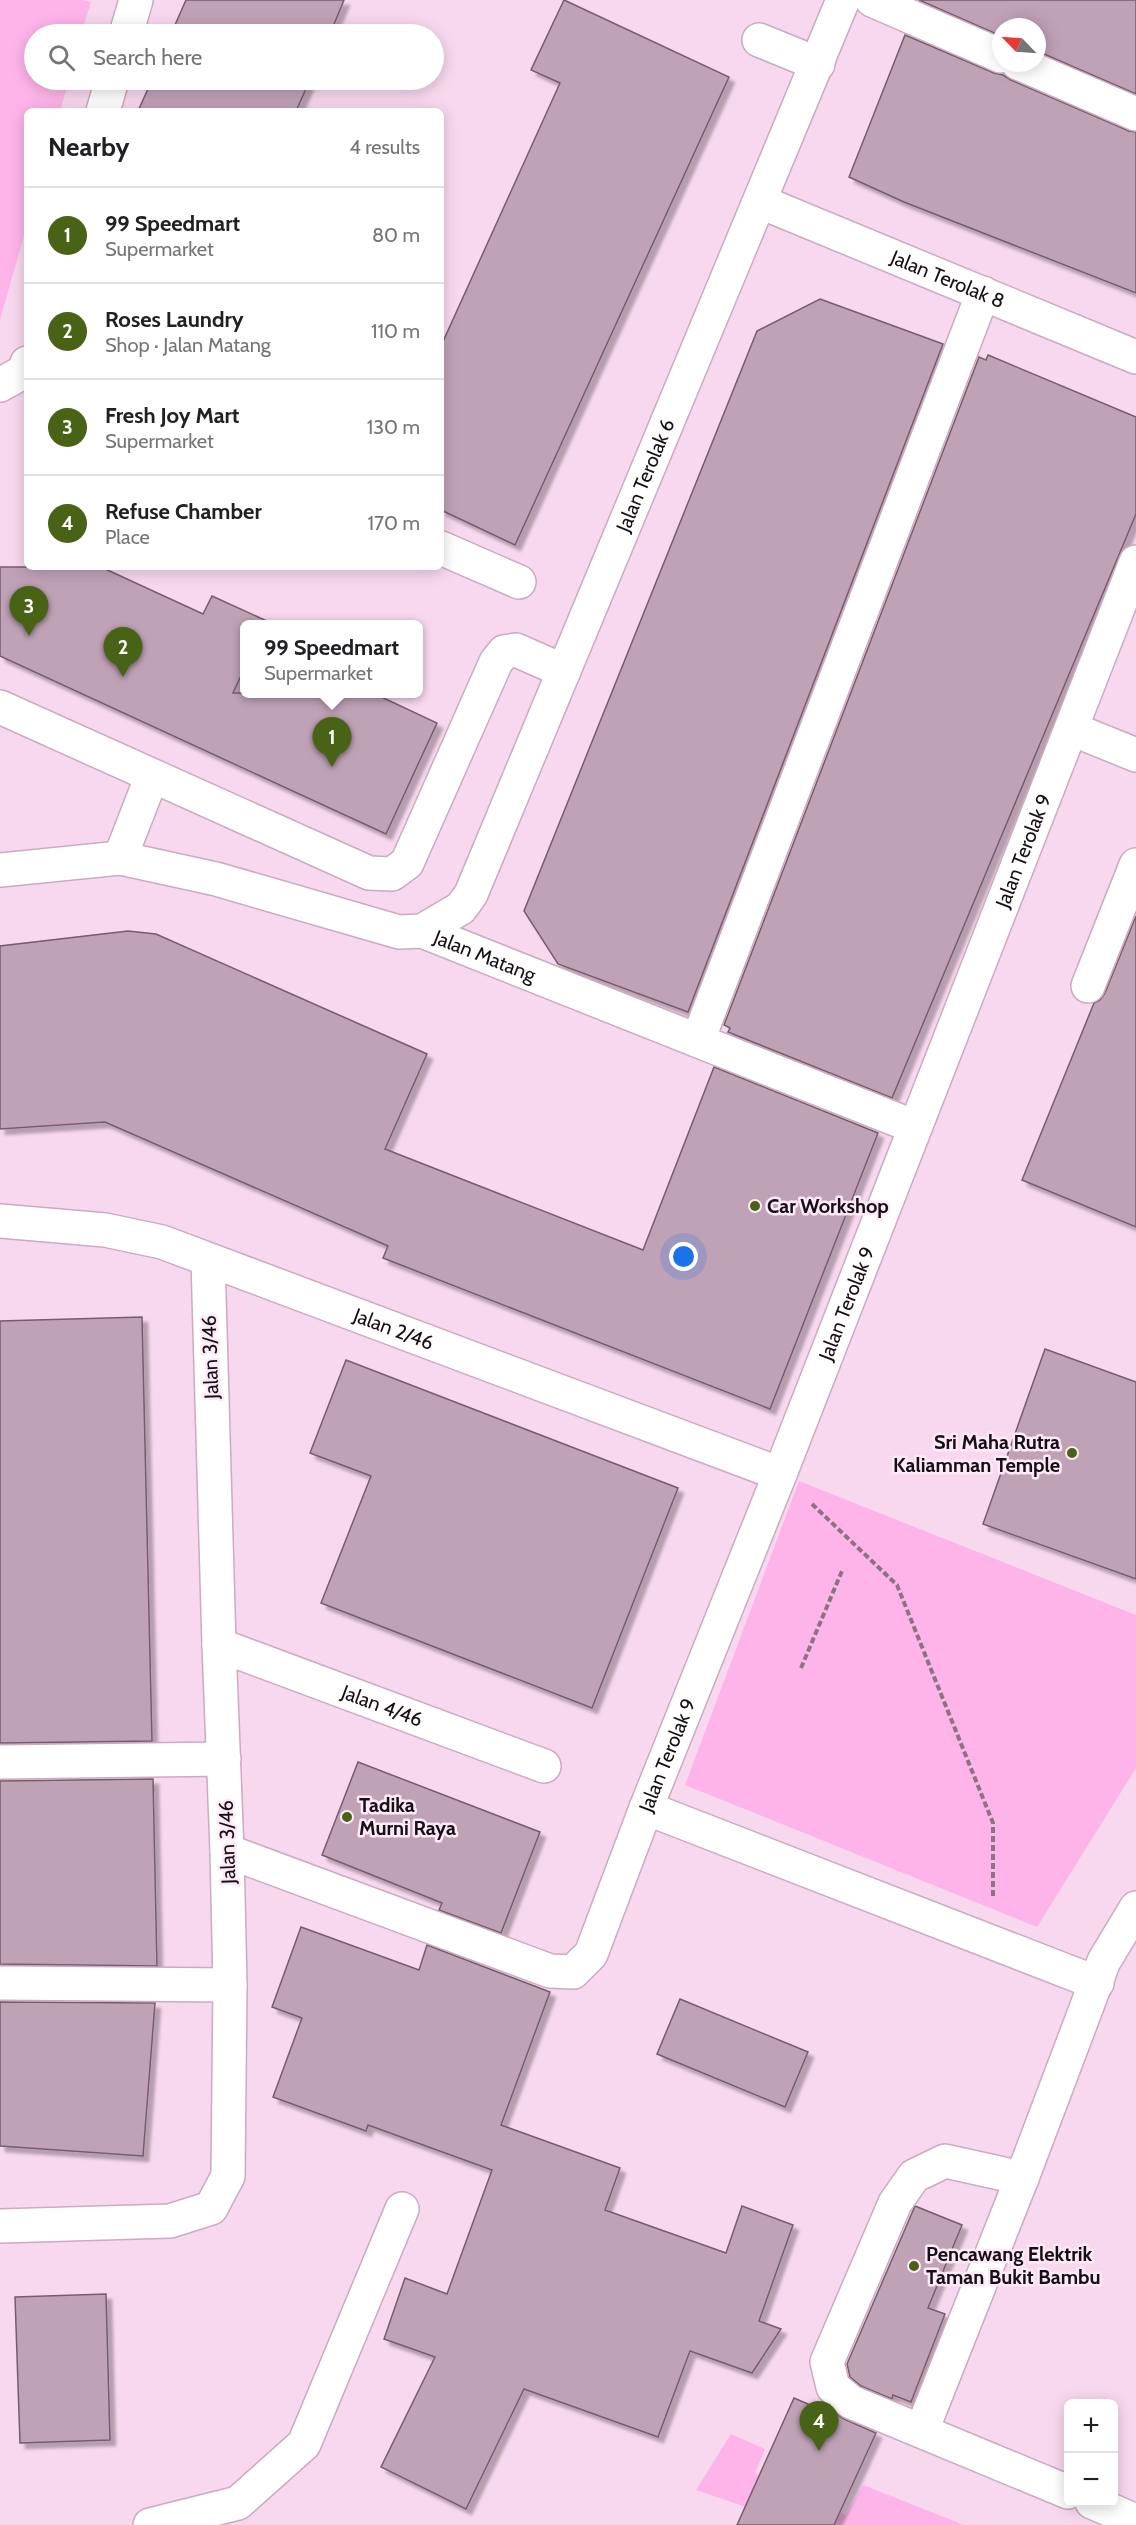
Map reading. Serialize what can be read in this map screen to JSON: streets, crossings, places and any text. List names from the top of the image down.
{
  "streets": {
    "street": [
      "Jalan Terolak 8",
      "Jalan Terolak 6",
      "Jalan Terolak 9",
      "Jalan Matang",
      "Jalan 2/46",
      "Jalan 3/46",
      "Jalan 4/46"
    ]
  },
  "crossings": [
    ["Jalan Terolak 8", "Jalan Terolak 6"],
    ["Jalan Terolak 6", "Jalan Matang"],
    ["Jalan Terolak 9", "Jalan Matang"],
    ["Jalan Terolak 9", "Jalan 2/46"],
    ["Jalan Terolak 9", "Jalan 3/46"],
    ["Jalan 2/46", "Jalan 3/46"],
    ["Jalan 3/46", "Jalan 4/46"]
  ],
  "places": [
    "Car Workshop",
    "Sri Maha Rutra Kaliamman Temple",
    "Tadika Murni Raya",
    "Pencawang Elektrik Taman Bukit Bambu"
  ],
  "north": "top left",
  "page": {
    "search": "Search here",
    "heading": ["Nearby", "4 results"],
    "list": [
      {
        "mark": "1",
        "name": "99 Speedmart",
        "note": "Supermarket",
        "value": "80 m"
      },
      {
        "mark": "2",
        "name": "Roses Laundry",
        "note": "Shop · Jalan Matang",
        "value": "110 m"
      },
      {
        "mark": "3",
        "name": "Fresh Joy Mart",
        "note": "Supermarket",
        "value": "130 m"
      },
      {
        "mark": "4",
        "name": "Refuse Chamber",
        "note": "Place",
        "value": "170 m"
      }
    ],
    "pins": [
      "3",
      "2",
      "1",
      "4"
    ],
    "popup": ["99 Speedmart", "Supermarket"],
    "map_buttons": ["+", "−"]
  }
}
